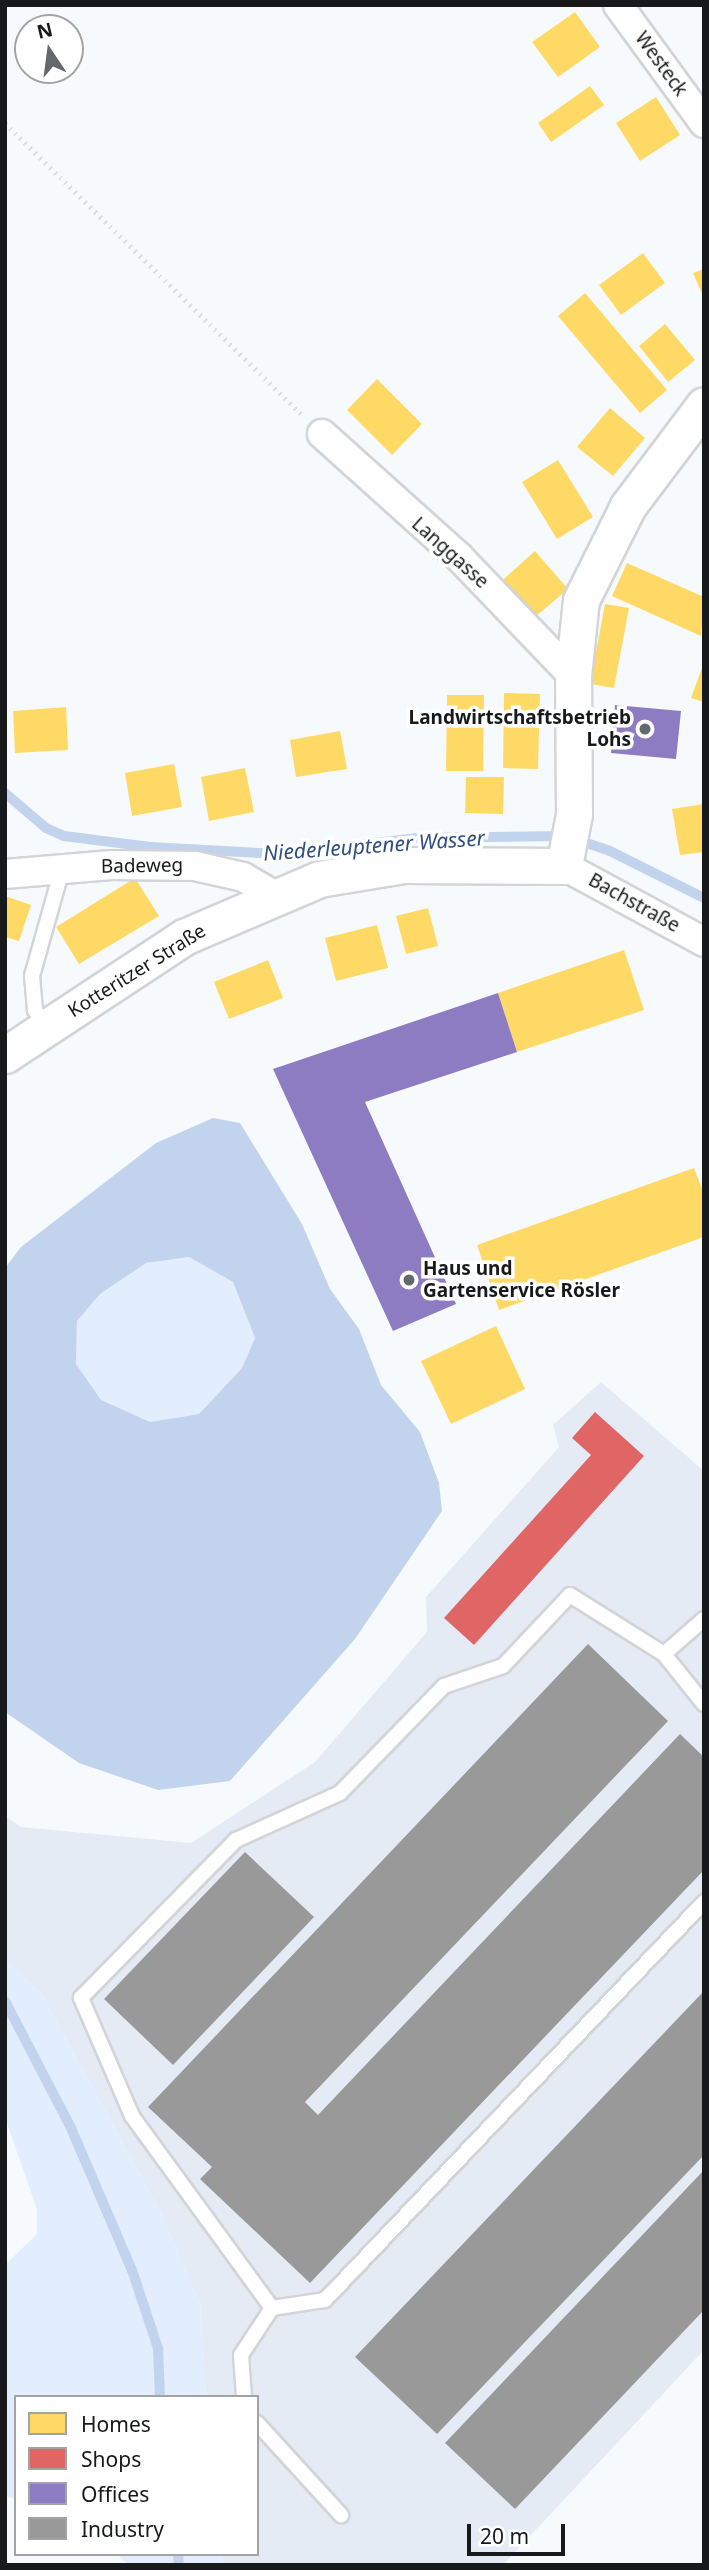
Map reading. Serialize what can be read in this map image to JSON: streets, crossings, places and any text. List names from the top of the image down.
{
  "streets": {
    "street": [
      "Westeck",
      "Langgasse",
      "Badeweg",
      "Bachstraße",
      "Kotteritzer Straße"
    ]
  },
  "crossings": [
    ["Badeweg", "Kotteritzer Straße"],
    ["Bachstraße", "Kotteritzer Straße"]
  ],
  "water": ["Niederleuptener Wasser"],
  "places": ["Landwirtschaftsbetrieb Lohs", "Haus und Gartenservice Rösler"],
  "legend": [
    "Homes",
    "Shops",
    "Offices",
    "Industry"
  ],
  "scale_bar": "20 m",
  "north": "top"
}
